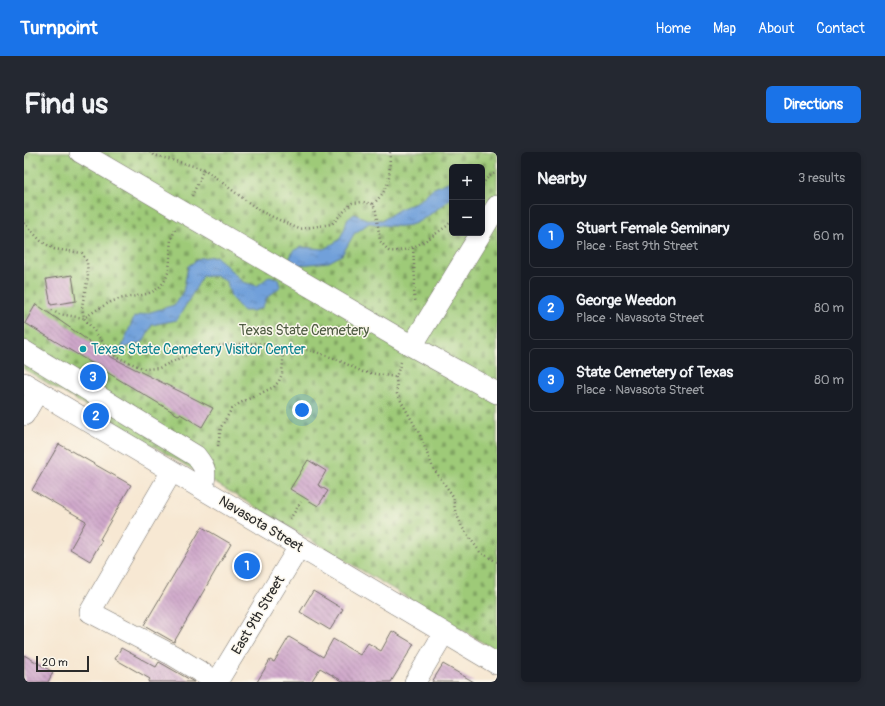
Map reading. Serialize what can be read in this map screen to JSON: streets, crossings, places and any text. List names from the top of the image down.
{
  "streets": {
    "street": ["Navasota Street", "East 9th Street"]
  },
  "crossings": [
    ["Navasota Street", "East 9th Street"]
  ],
  "parks": ["Texas State Cemetery"],
  "places": ["Texas State Cemetery Visitor Center"],
  "scale_bar": "20 m",
  "page": {
    "header": "Turnpoint",
    "nav": [
      "Home",
      "Map",
      "About",
      "Contact"
    ],
    "buttons": "Directions",
    "title": "Find us",
    "heading": ["Nearby", "3 results"],
    "map_buttons": ["+", "−"],
    "list": [
      {
        "mark": "1",
        "name": "Stuart Female Seminary",
        "note": "Place · East 9th Street",
        "value": "60 m"
      },
      {
        "mark": "2",
        "name": "George Weedon",
        "note": "Place · Navasota Street",
        "value": "80 m"
      },
      {
        "mark": "3",
        "name": "State Cemetery of Texas",
        "note": "Place · Navasota Street",
        "value": "80 m"
      }
    ],
    "pins": ["3", "2", "1"],
    "scale": "20 m"
  }
}
